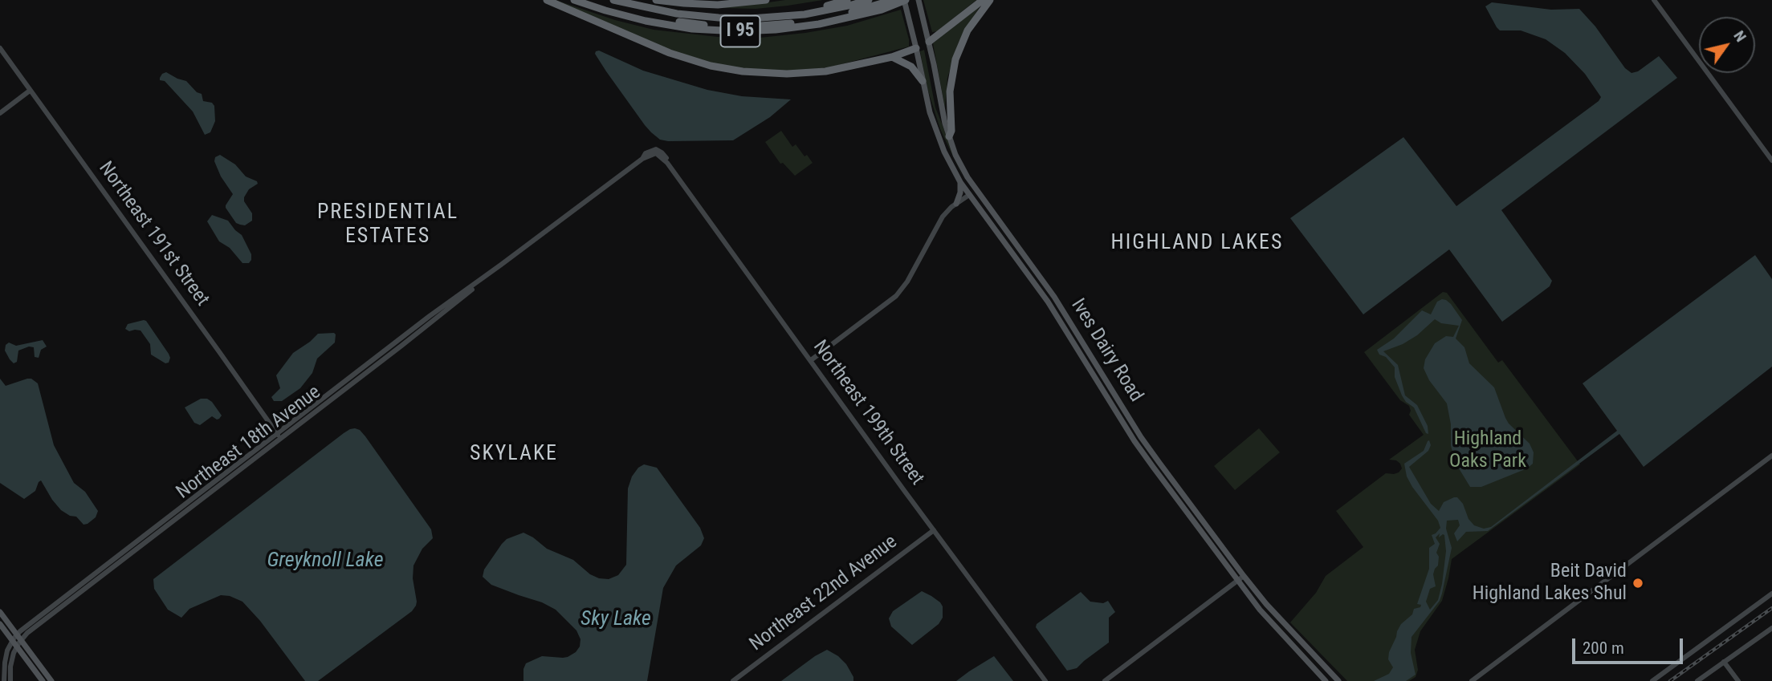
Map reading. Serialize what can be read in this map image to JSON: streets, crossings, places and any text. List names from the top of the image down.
{
  "streets": {
    "highway": ["I 95"],
    "main road": ["Ives Dairy Road"],
    "street": [
      "Northeast 191st Street",
      "Northeast 199th Street",
      "Northeast 18th Avenue",
      "Northeast 22nd Avenue"
    ]
  },
  "crossings": [
    ["I 95", "Ives Dairy Road"],
    ["Northeast 191st Street", "Northeast 18th Avenue"],
    ["Northeast 199th Street", "Northeast 18th Avenue"],
    ["Northeast 199th Street", "Northeast 22nd Avenue"]
  ],
  "districts": ["PRESIDENTIAL ESTATES", "HIGHLAND LAKES", "SKYLAKE"],
  "water": ["Greyknoll Lake", "Sky Lake"],
  "parks": ["Highland Oaks Park"],
  "places": ["Beit David Highland Lakes Shul"],
  "scale_bar": "200 m",
  "north": "top right"
}
